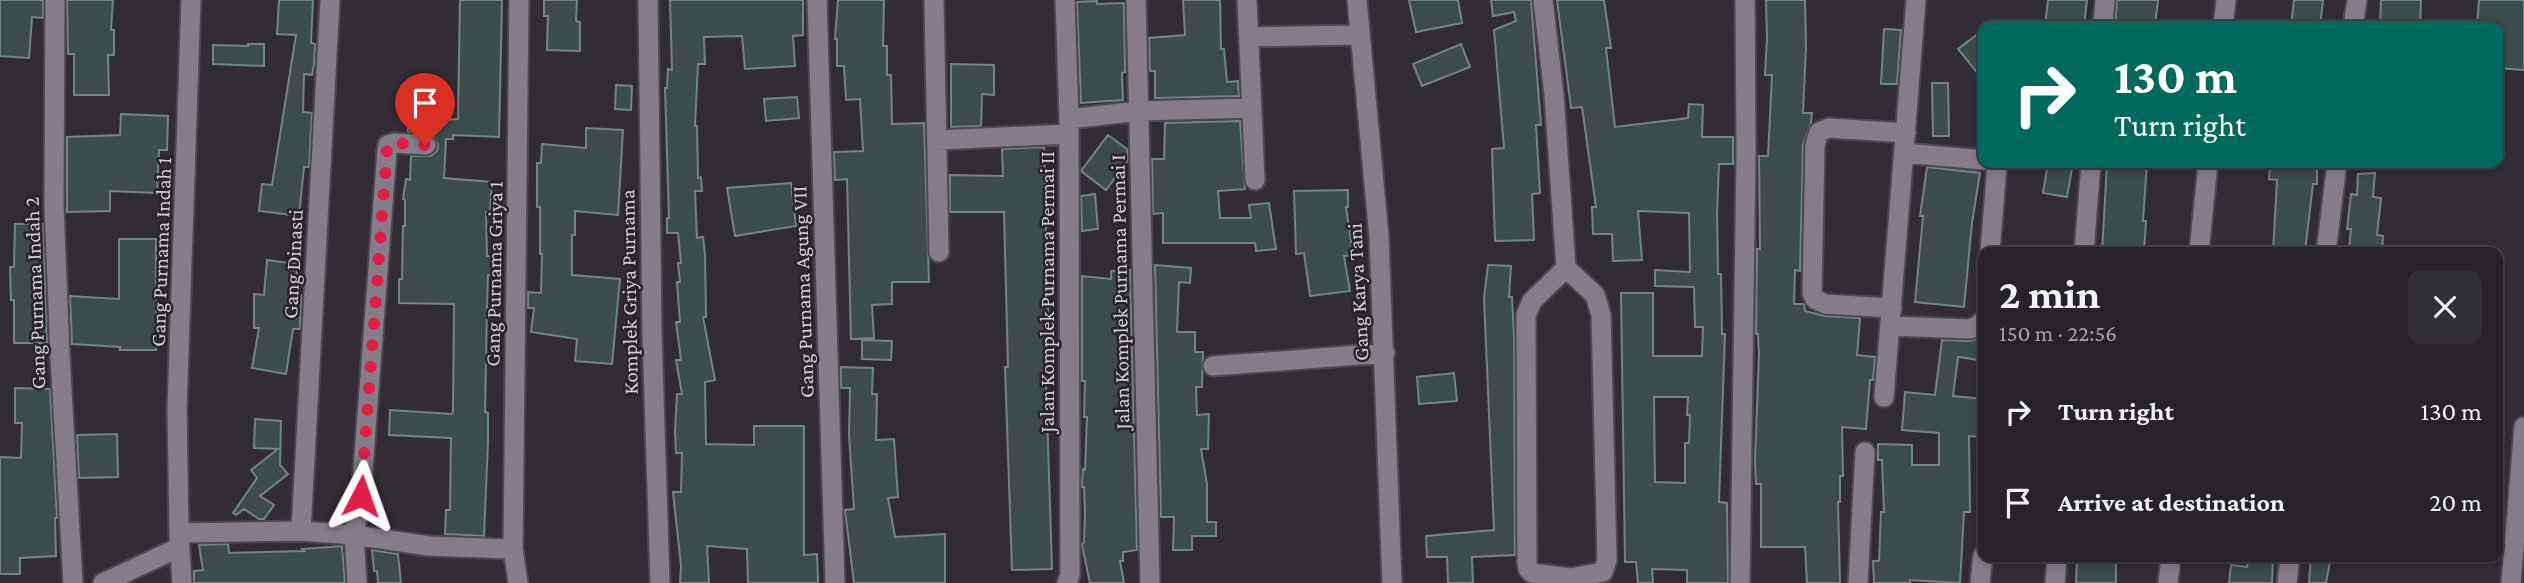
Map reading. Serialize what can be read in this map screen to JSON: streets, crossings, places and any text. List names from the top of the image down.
{
  "streets": {
    "street": [
      "Gang Purnama Indah 1",
      "Gang Dinasti",
      "Gang Purnama Griya 1",
      "Komplek Griya Purnama",
      "Gang Purnama Agung VII",
      "Jalan Komplek Purnama Permai II",
      "Jalan Komplek Purnama Permai I",
      "Gang Karya Tani",
      "Gang Purnama Indah 2"
    ]
  },
  "page": {
    "turn": ["130 m", "Turn right"],
    "heading": ["2 min", "150 m · 22:56"],
    "list": [
      {
        "name": "Turn right",
        "value": "130 m"
      },
      {
        "name": "Arrive at destination",
        "value": "20 m"
      }
    ]
  }
}
